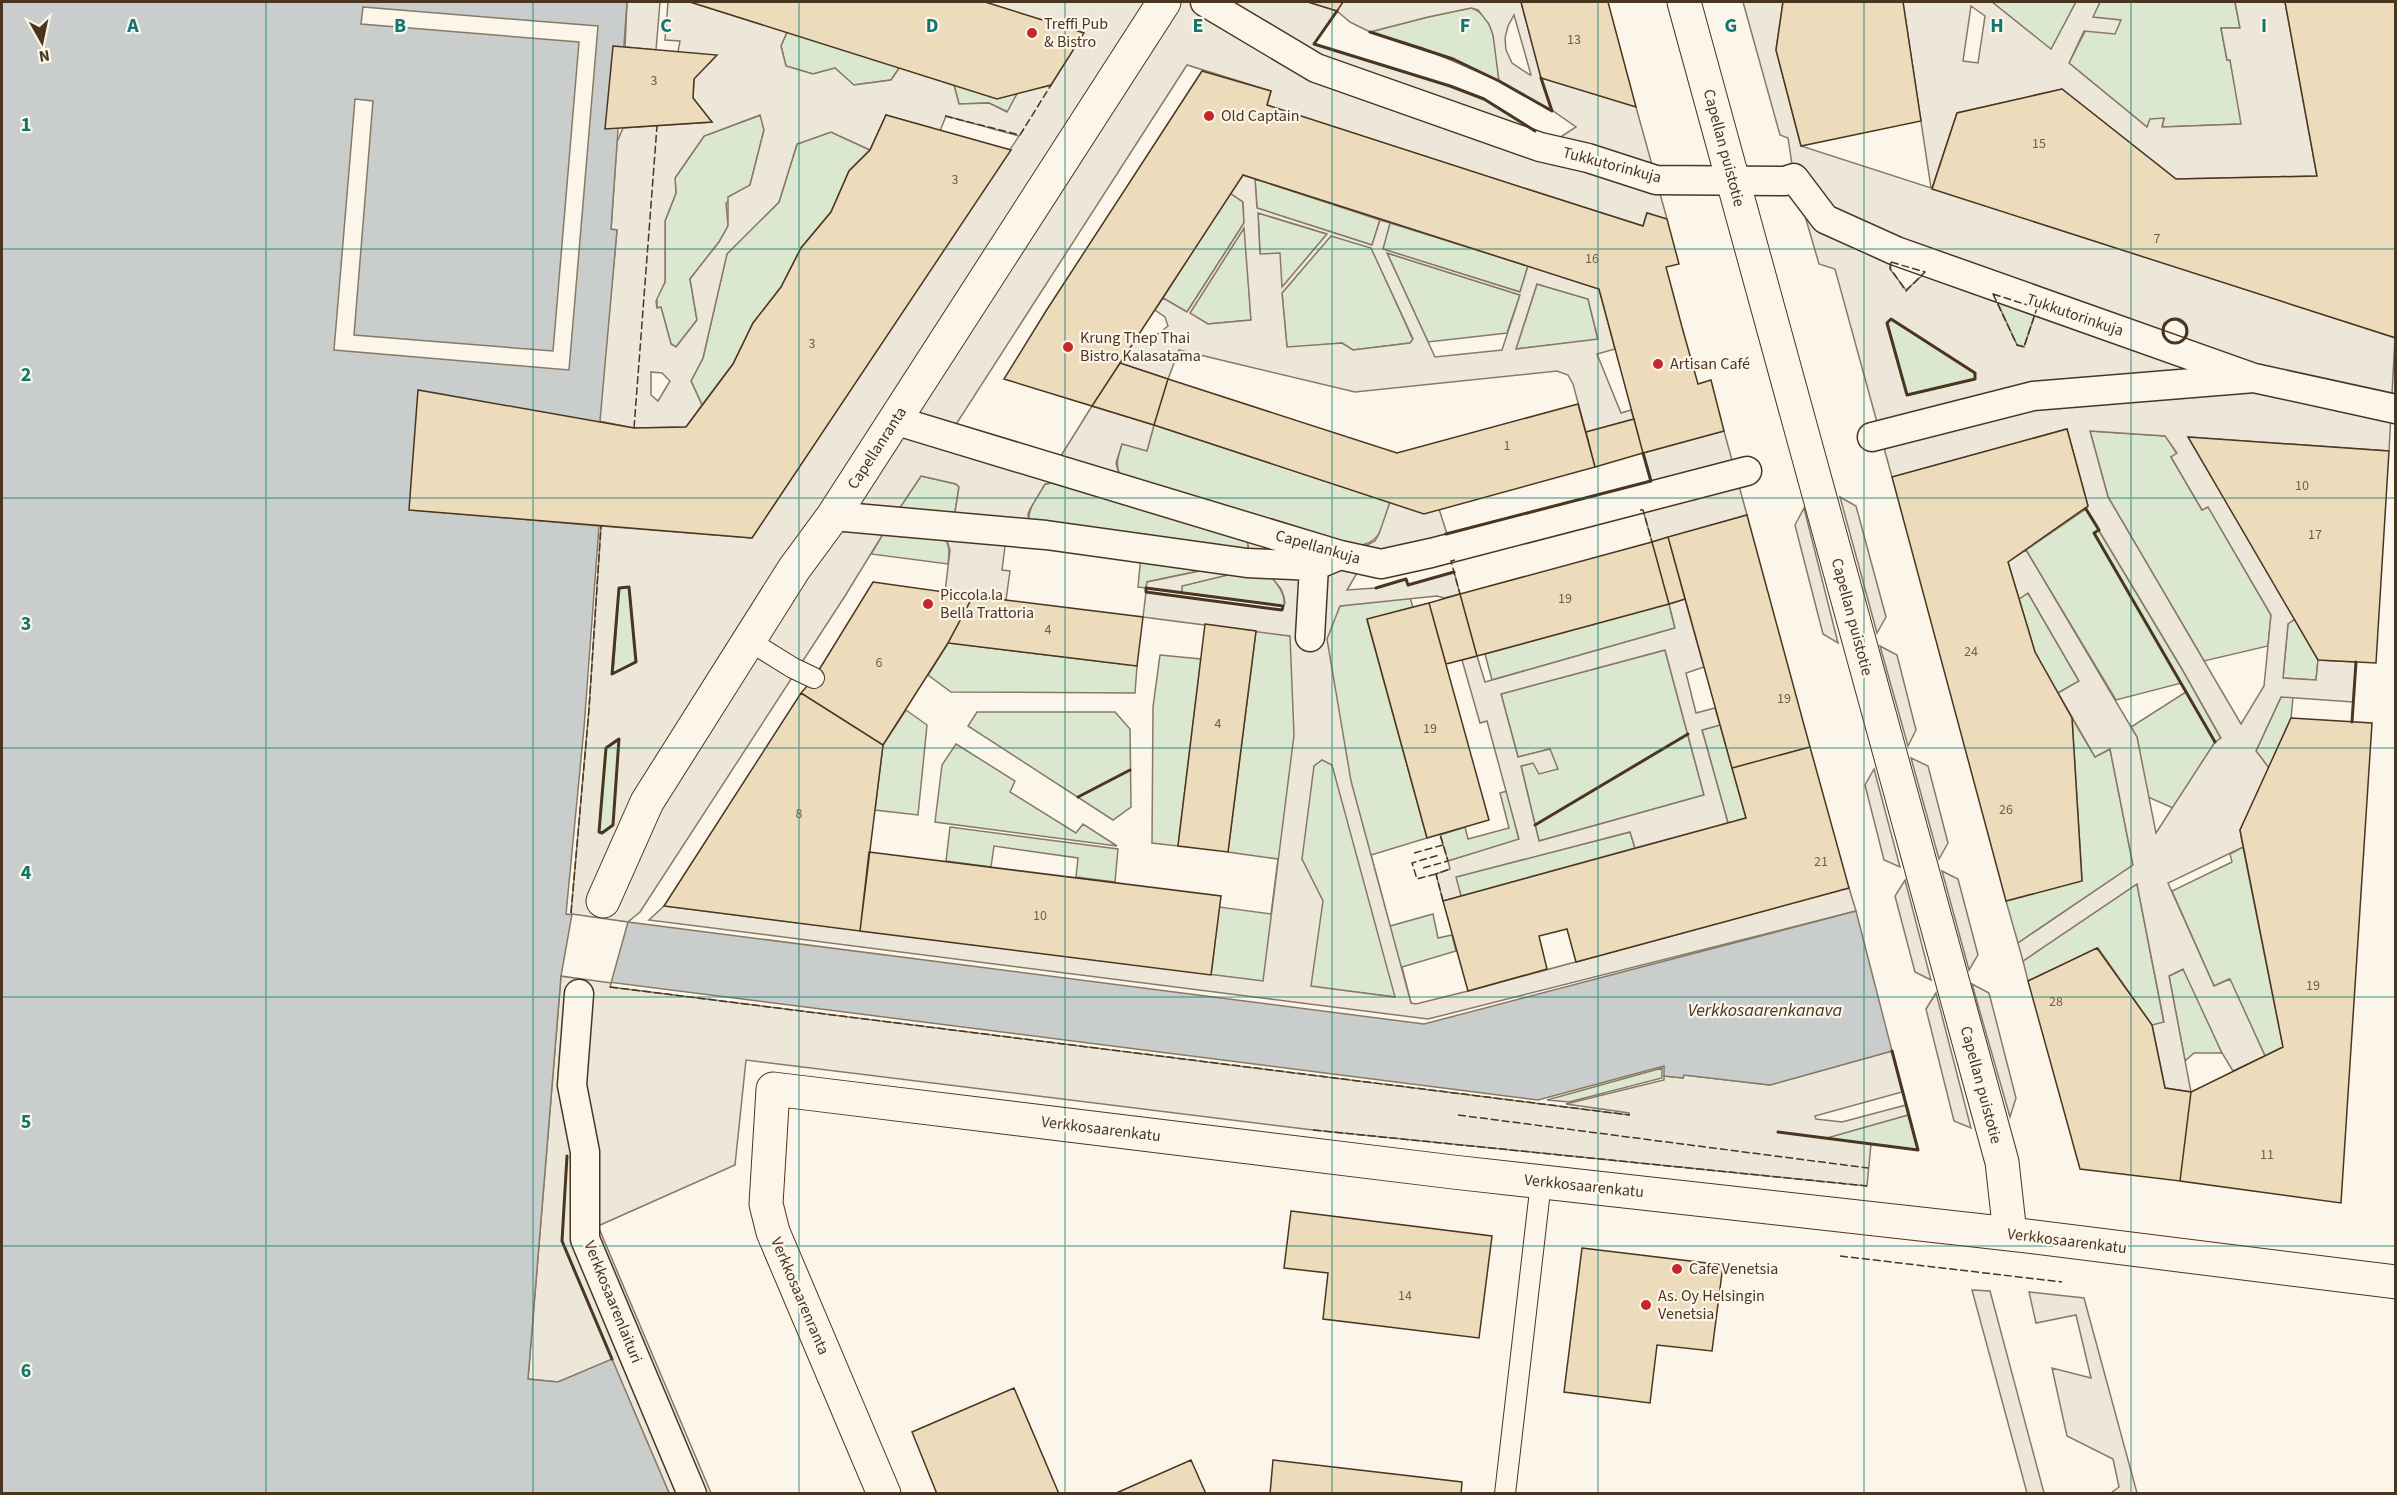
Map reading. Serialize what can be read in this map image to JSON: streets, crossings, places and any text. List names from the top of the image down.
{
  "streets": {
    "street": [
      "Capellan puistotie",
      "Tukkutorinkuja",
      "Capellanranta",
      "Capellankuja",
      "Verkkosaarenkatu",
      "Verkkosaarenranta",
      "Verkkosaarenlaituri"
    ]
  },
  "crossings": [
    ["Capellan puistotie", "Tukkutorinkuja"],
    ["Capellan puistotie", "Verkkosaarenkatu"],
    ["Capellanranta", "Capellankuja"],
    ["Verkkosaarenkatu", "Verkkosaarenranta"]
  ],
  "water": ["Verkkosaarenkanava"],
  "places": [
    "Treffi Pub & Bistro",
    "Old Captain",
    "Krung Thep Thai Bistro Kalasatama",
    "Artisan Café",
    "Piccola la Bella Trattoria",
    "Cafe Venetsia",
    "As. Oy Helsingin Venetsia"
  ],
  "house_numbers": [
    "13",
    "3",
    "15",
    "3",
    "7",
    "16",
    "3",
    "1",
    "10",
    "17",
    "19",
    "4",
    "24",
    "6",
    "19",
    "4",
    "19",
    "26",
    "8",
    "21",
    "10",
    "19",
    "28",
    "11",
    "14"
  ],
  "north": "bottom",
  "grid": {
    "columns": [
      "A",
      "B",
      "C",
      "D",
      "E",
      "F",
      "G",
      "H",
      "I"
    ],
    "rows": [
      "1",
      "2",
      "3",
      "4",
      "5",
      "6"
    ]
  }
}
